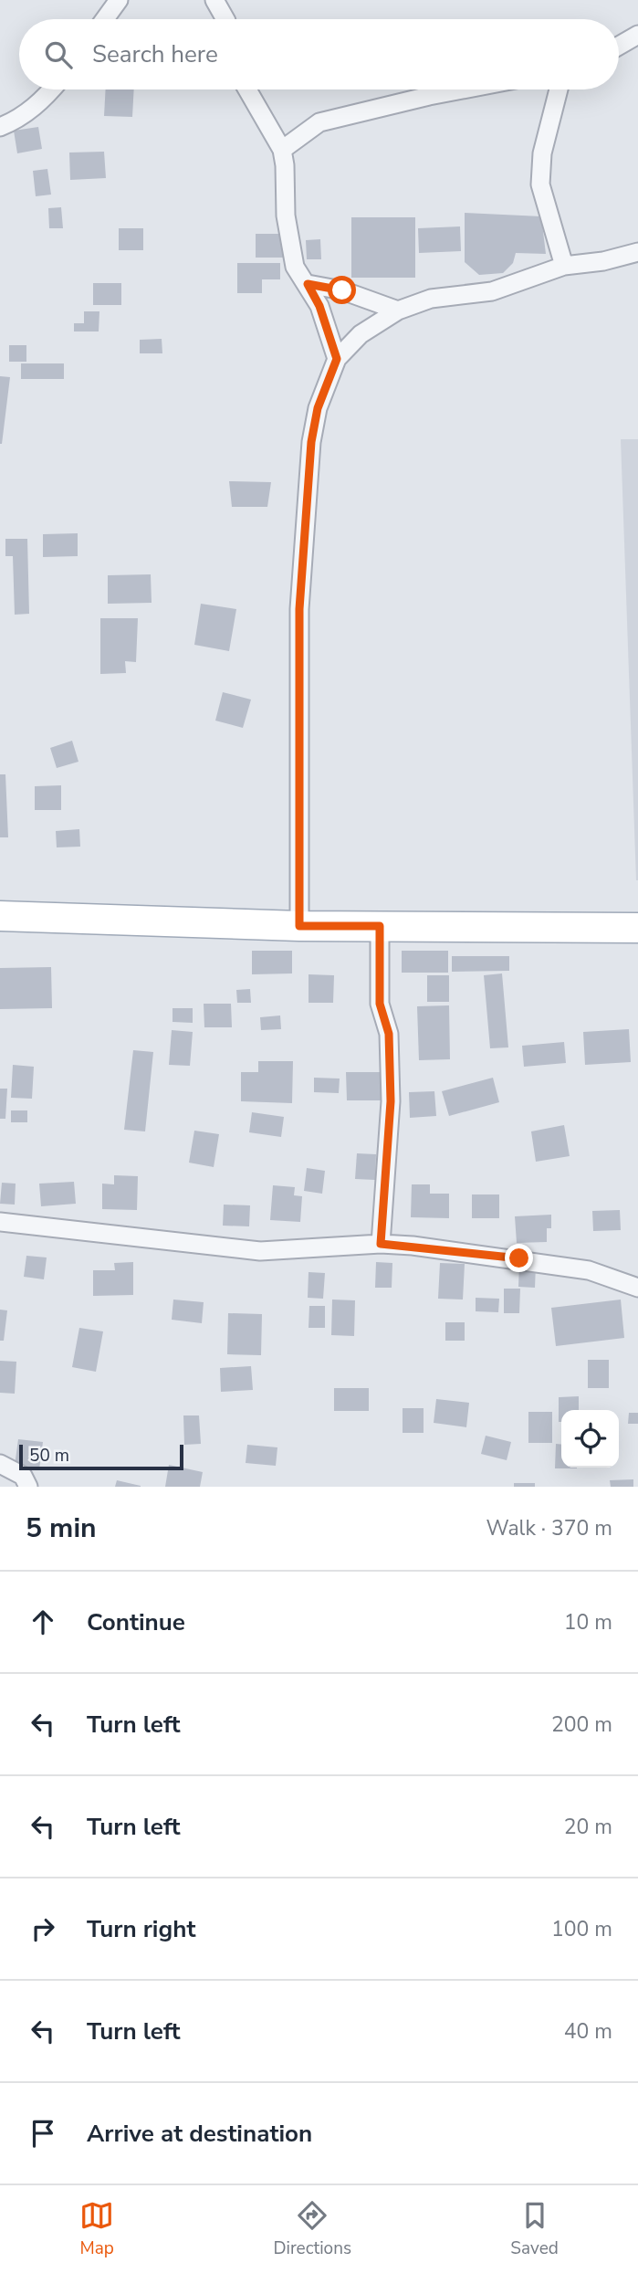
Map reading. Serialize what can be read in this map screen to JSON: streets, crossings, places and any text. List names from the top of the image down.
{
  "scale_bar": "50 m",
  "page": {
    "search": "Search here",
    "scale": "50 m",
    "heading": ["5 min", "Walk · 370 m"],
    "list": [
      ["Continue", "10 m"],
      ["Turn left", "200 m"],
      ["Turn left", "20 m"],
      ["Turn right", "100 m"],
      ["Turn left", "40 m"],
      "Arrive at destination"
    ],
    "nav": ["Map", "Directions", "Saved"]
  }
}
